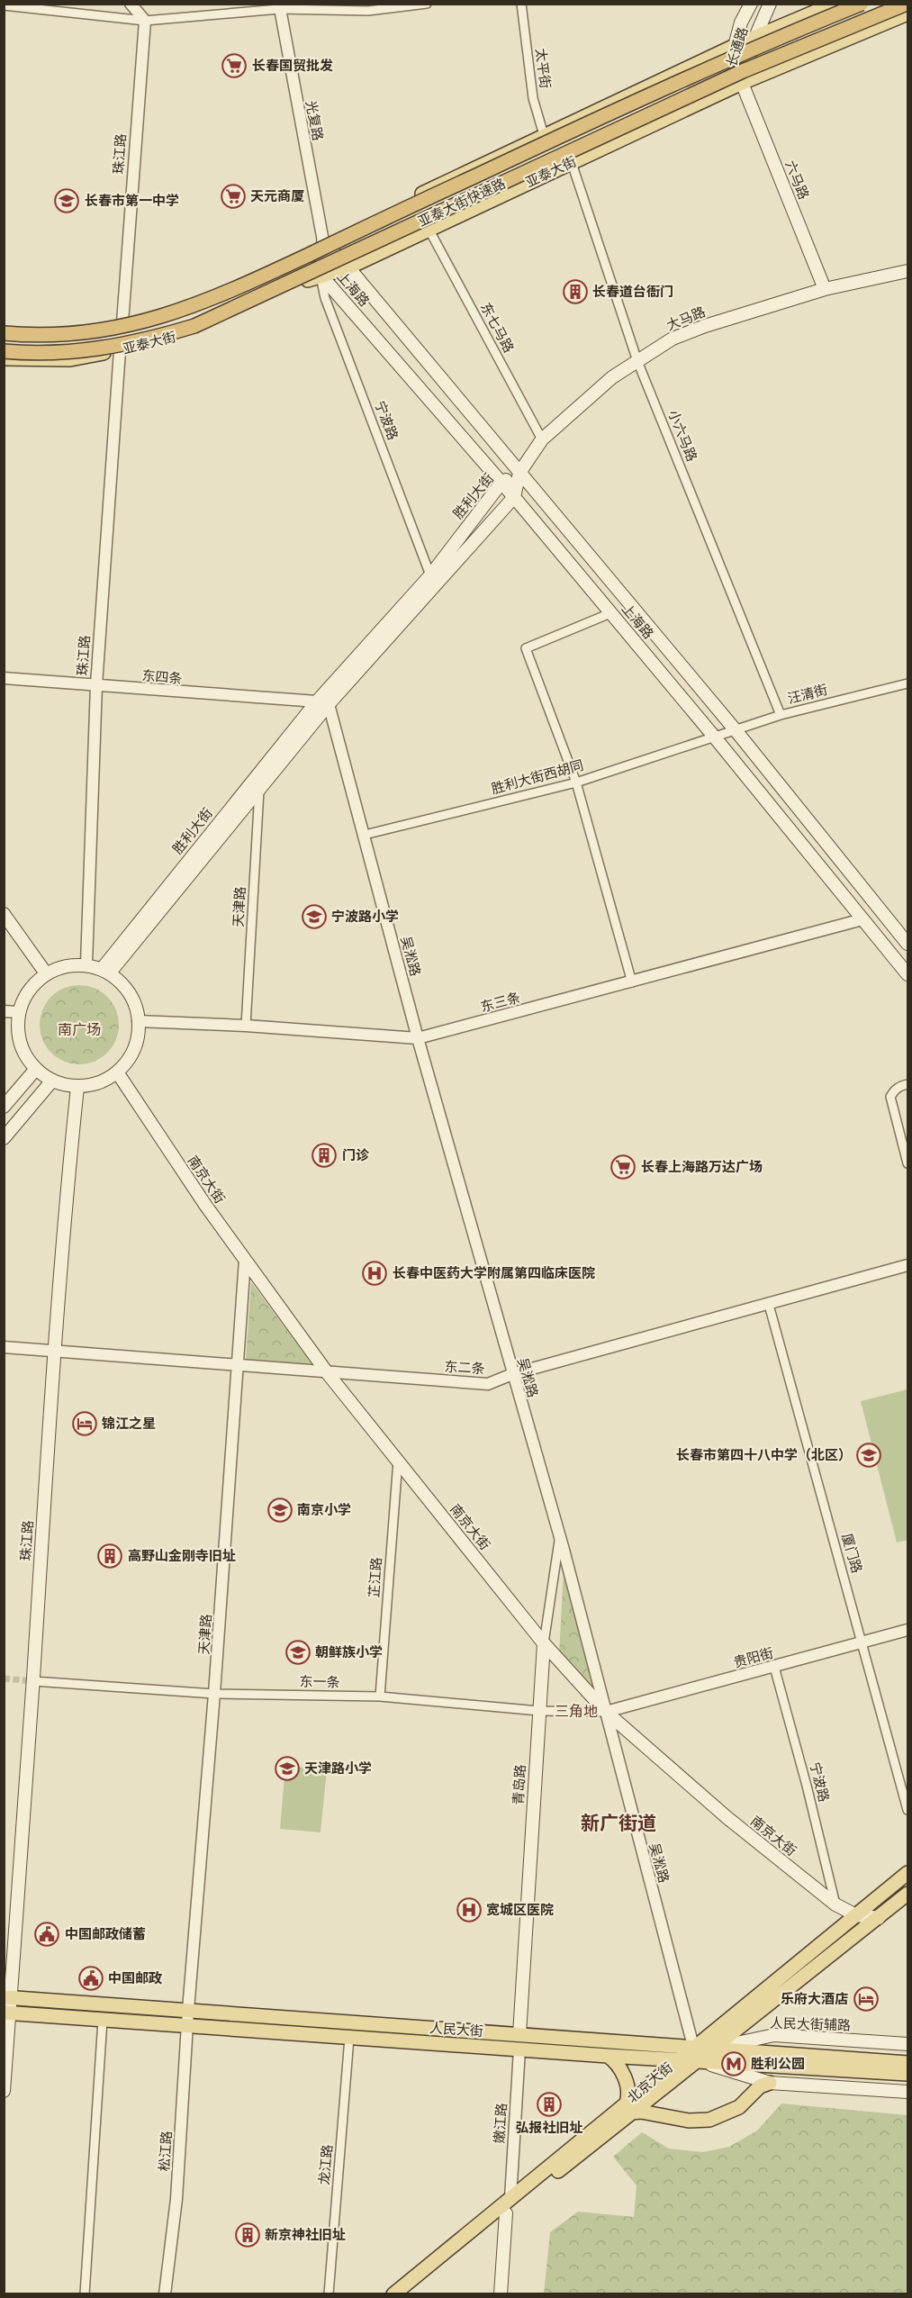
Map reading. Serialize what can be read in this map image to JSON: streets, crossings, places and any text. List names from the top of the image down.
{
  "streets": {
    "highway": ["亚泰大街快速路"],
    "main road": [
      "长通路",
      "珠江路",
      "亚泰大街",
      "六马路",
      "上海路",
      "大马路",
      "胜利大街",
      "南京大街",
      "青岛路",
      "人民大街辅路",
      "人民大街",
      "北京大街"
    ],
    "street": [
      "太平街",
      "光复路",
      "东七马路",
      "宁波路",
      "小六马路",
      "东四条",
      "汪清街",
      "胜利大街西胡同",
      "天津路",
      "吴淞路",
      "东三条",
      "东二条",
      "厦门路",
      "芷江路",
      "贵阳街",
      "东一条",
      "嫩江路",
      "松江路",
      "龙江路"
    ]
  },
  "crossings": [
    ["长通路", "亚泰大街"],
    ["长通路", "六马路"],
    ["太平街", "亚泰大街"],
    ["光复路", "亚泰大街"],
    ["光复路", "上海路"],
    ["珠江路", "亚泰大街"],
    ["珠江路", "胜利大街"],
    ["珠江路", "东四条"],
    ["珠江路", "东三条"],
    ["珠江路", "南京大街"],
    ["珠江路", "东二条"],
    ["珠江路", "东一条"],
    ["珠江路", "人民大街"],
    ["亚泰大街", "六马路"],
    ["亚泰大街", "上海路"],
    ["亚泰大街", "东七马路"],
    ["亚泰大街", "宁波路"],
    ["亚泰大街", "小六马路"],
    ["六马路", "大马路"],
    ["上海路", "大马路"],
    ["上海路", "宁波路"],
    ["上海路", "胜利大街"],
    ["上海路", "汪清街"],
    ["上海路", "胜利大街西胡同"],
    ["上海路", "东三条"],
    ["大马路", "东七马路"],
    ["大马路", "小六马路"],
    ["大马路", "胜利大街"],
    ["宁波路", "胜利大街"],
    ["宁波路", "南京大街"],
    ["宁波路", "贵阳街"],
    ["小六马路", "汪清街"],
    ["胜利大街", "东四条"],
    ["胜利大街", "天津路"],
    ["胜利大街", "吴淞路"],
    ["胜利大街", "东三条"],
    ["胜利大街", "南京大街"],
    ["东四条", "吴淞路"],
    ["汪清街", "胜利大街西胡同"],
    ["胜利大街西胡同", "吴淞路"],
    ["天津路", "东三条"],
    ["天津路", "南京大街"],
    ["天津路", "东二条"],
    ["天津路", "东一条"],
    ["天津路", "人民大街"],
    ["天津路", "松江路"],
    ["吴淞路", "东三条"],
    ["吴淞路", "南京大街"],
    ["吴淞路", "东二条"],
    ["吴淞路", "贵阳街"],
    ["吴淞路", "东一条"],
    ["吴淞路", "青岛路"],
    ["吴淞路", "人民大街"],
    ["吴淞路", "北京大街"],
    ["东三条", "南京大街"],
    ["南京大街", "东二条"],
    ["南京大街", "芷江路"],
    ["南京大街", "贵阳街"],
    ["南京大街", "东一条"],
    ["南京大街", "青岛路"],
    ["南京大街", "北京大街"],
    ["东二条", "厦门路"],
    ["厦门路", "贵阳街"],
    ["芷江路", "东一条"],
    ["贵阳街", "东一条"],
    ["东一条", "青岛路"],
    ["青岛路", "人民大街"],
    ["人民大街辅路", "人民大街"],
    ["人民大街", "北京大街"],
    ["人民大街", "嫩江路"],
    ["人民大街", "松江路"],
    ["人民大街", "龙江路"],
    ["北京大街", "嫩江路"]
  ],
  "districts": ["南广场", "三角地", "新广街道"],
  "places": {
    "supermarket": ["长春国贸批发", "天元商厦", "长春上海路万达广场"],
    "school or university": [
      "长春市第一中学",
      "宁波路小学",
      "长春市第四十八中学（北区）",
      "南京小学",
      "朝鲜族小学",
      "天津路小学"
    ],
    "building": [
      "长春道台衙门",
      "门诊",
      "高野山金刚寺旧址",
      "弘报社旧址",
      "新京神社旧址"
    ],
    "hospital": ["长春中医药大学附属第四临床医院", "宽城区医院"],
    "hotel": ["锦江之星", "乐府大酒店"],
    "public building": ["中国邮政储蓄", "中国邮政"],
    "metro station": ["胜利公园"]
  }
}
